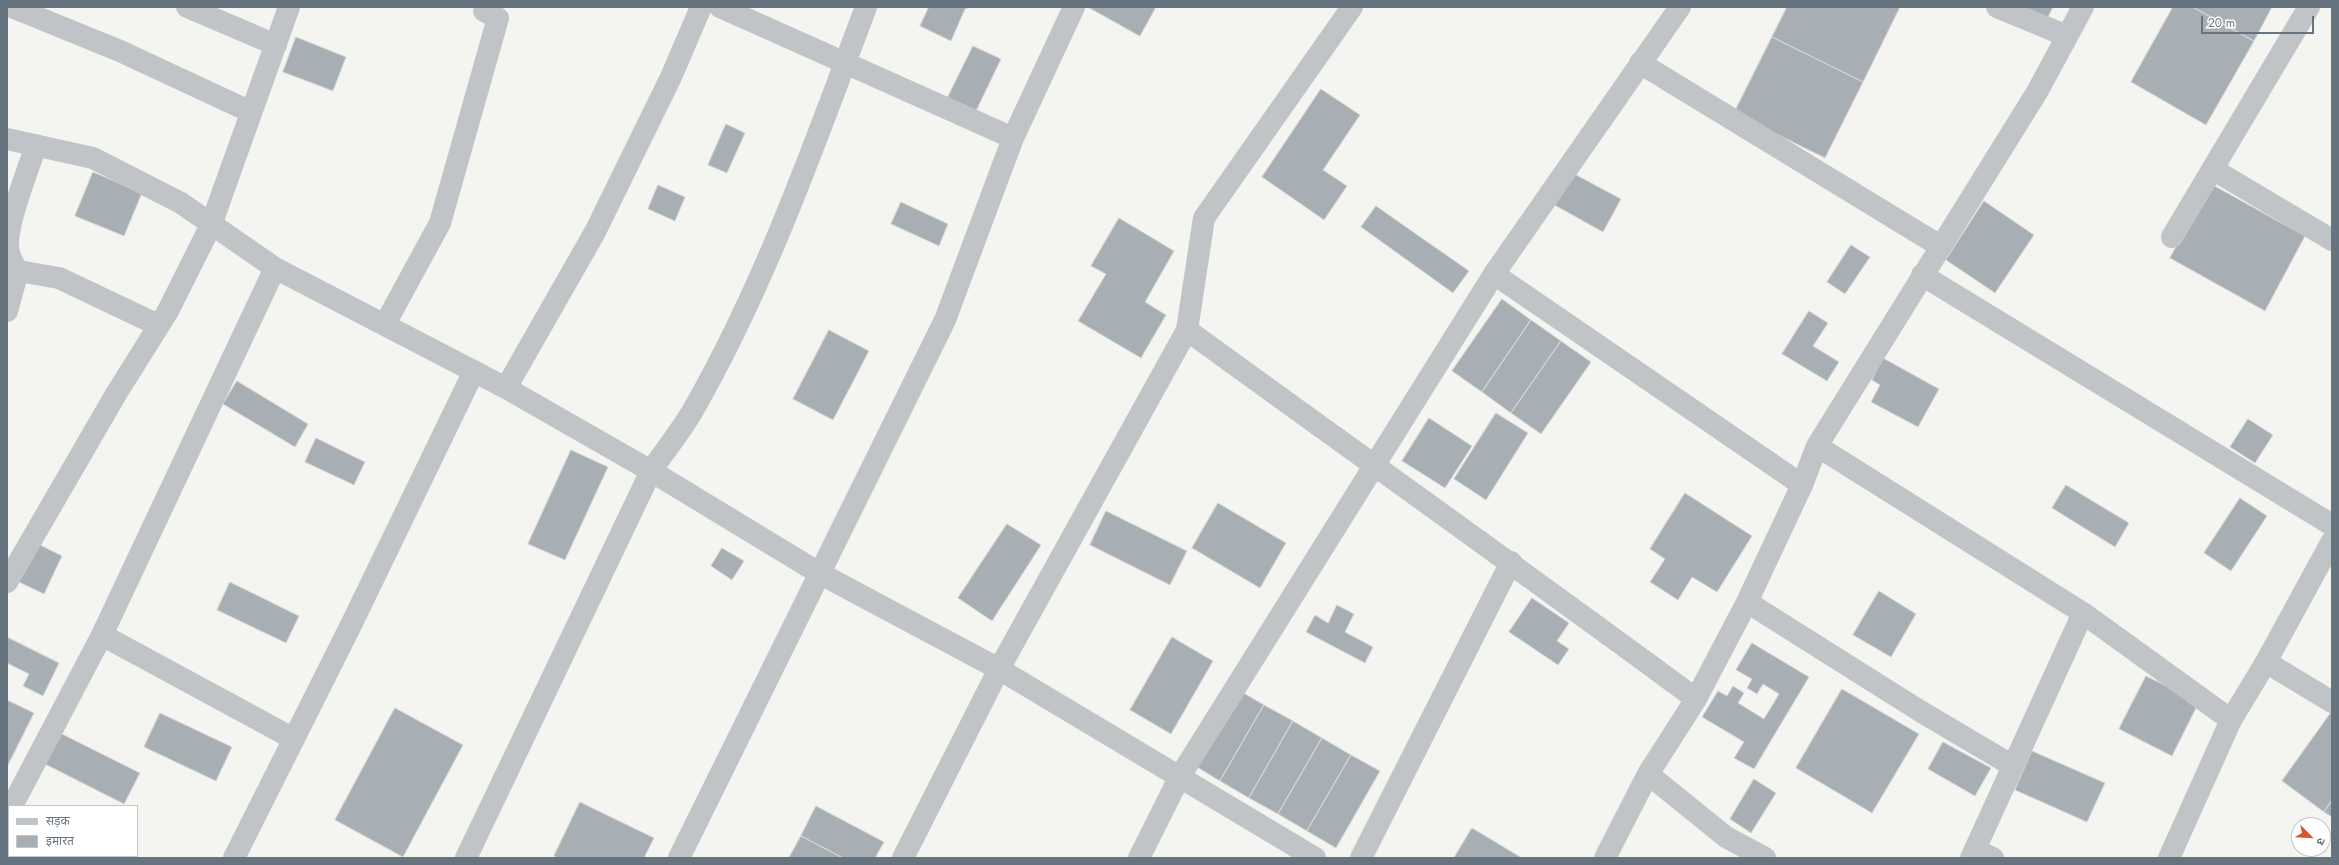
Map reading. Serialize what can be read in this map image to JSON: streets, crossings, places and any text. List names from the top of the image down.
{
  "legend": ["सड़क", "इमारत"],
  "scale_bar": "20 m",
  "north": "bottom right"
}
